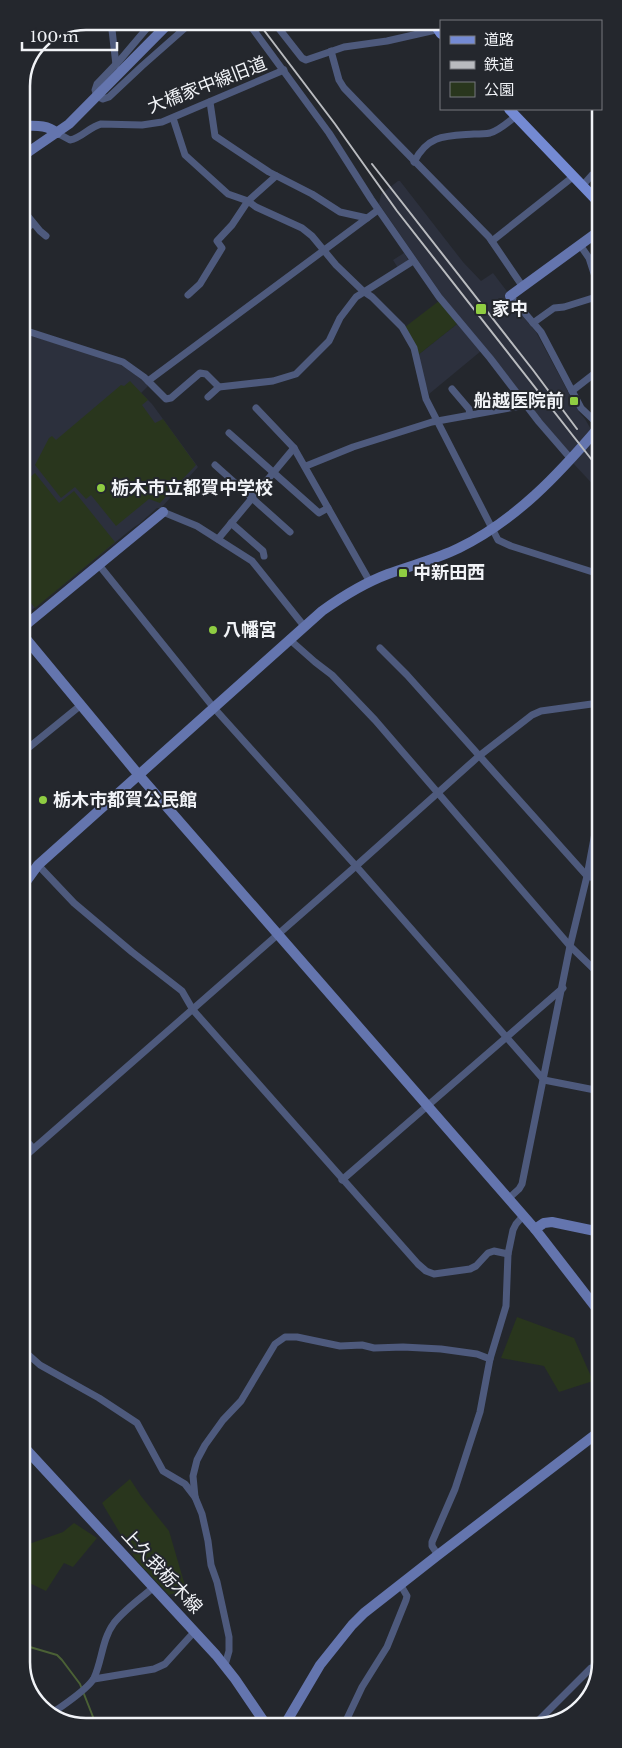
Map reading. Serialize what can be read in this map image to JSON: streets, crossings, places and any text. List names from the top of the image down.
{
  "streets": {
    "street": ["大橋家中線旧道", "上久我栃木線"]
  },
  "places": {
    "transit": ["家中", "船越医院前", "中新田西"],
    "other": ["栃木市立都賀中学校", "八幡宮", "栃木市都賀公民館"]
  },
  "legend": ["道路", "鉄道", "公園"],
  "scale_bar": "100 m"
}
